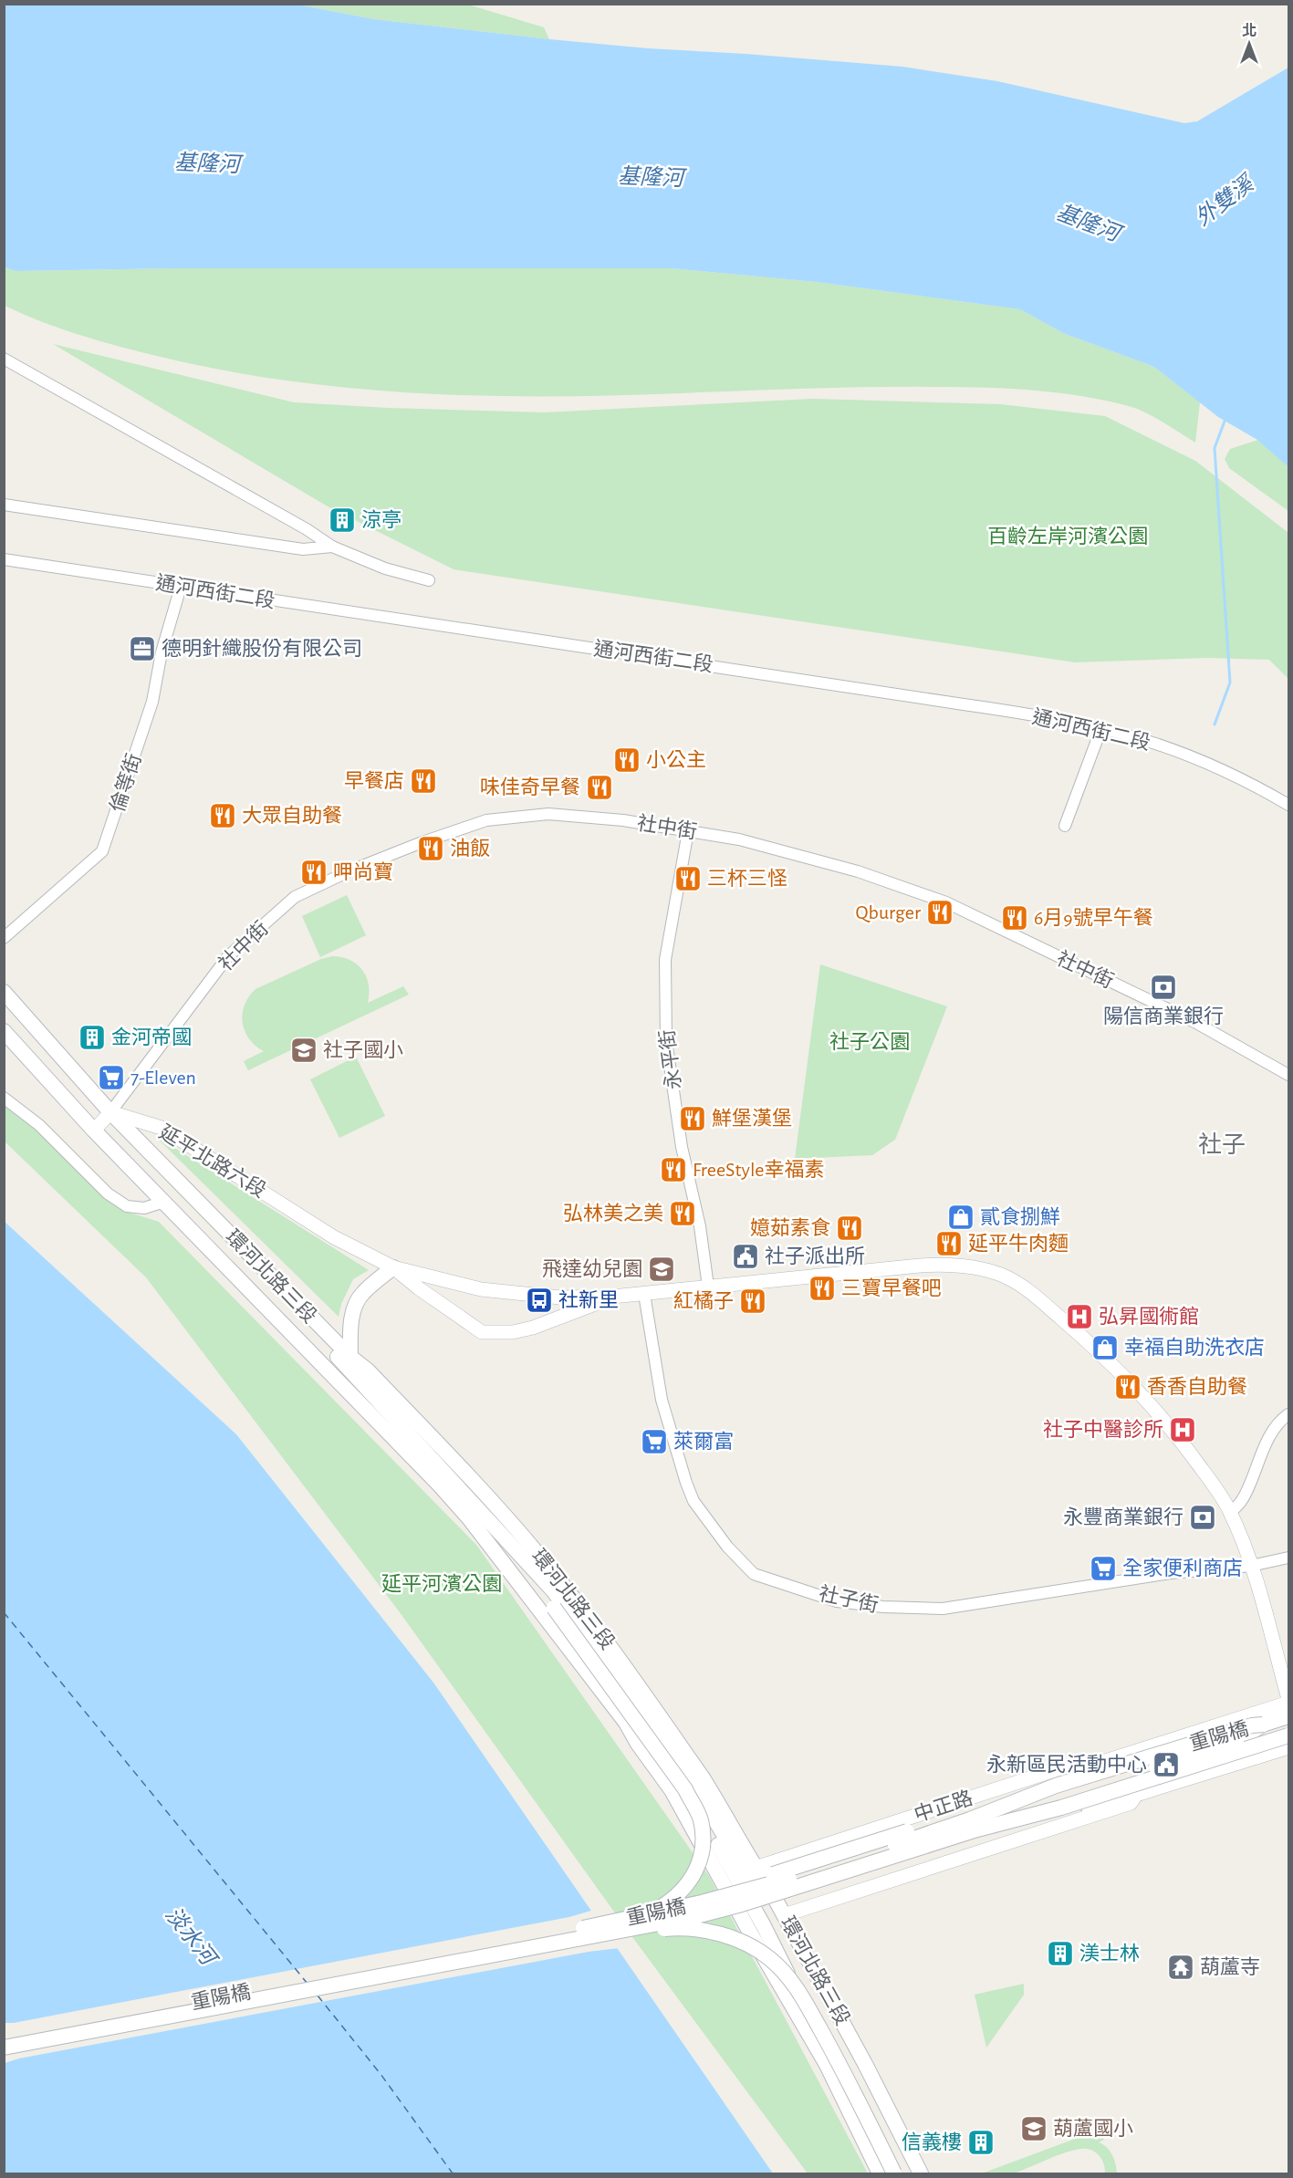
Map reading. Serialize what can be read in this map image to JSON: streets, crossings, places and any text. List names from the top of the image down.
{
  "streets": {
    "main road": ["環河北路三段", "重陽橋"],
    "street": [
      "通河西街二段",
      "倫等街",
      "社中街",
      "永平街",
      "延平北路六段",
      "社子街",
      "中正路"
    ]
  },
  "crossings": [
    ["通河西街二段", "倫等街"],
    ["社中街", "永平街"],
    ["社中街", "延平北路六段"],
    ["社中街", "環河北路三段"],
    ["永平街", "延平北路六段"],
    ["延平北路六段", "環河北路三段"],
    ["延平北路六段", "社子街"],
    ["延平北路六段", "中正路"],
    ["環河北路三段", "中正路"]
  ],
  "districts": ["社子"],
  "water": ["基隆河", "外雙溪", "淡水河"],
  "parks": ["百齡左岸河濱公園", "社子公園", "延平河濱公園"],
  "places": {
    "building": [
      "涼亭",
      "金河帝國",
      "渼士林",
      "信義樓"
    ],
    "office": ["德明針織股份有限公司"],
    "restaurant": [
      "小公主",
      "早餐店",
      "味佳奇早餐",
      "大眾自助餐",
      "油飯",
      "呷尚寶",
      "三杯三怪",
      "Qburger",
      "6月9號早午餐",
      "鮮堡漢堡",
      "FreeStyle幸福素",
      "弘林美之美",
      "嬑茹素食",
      "延平牛肉麵",
      "三寶早餐吧",
      "紅橘子",
      "香香自助餐"
    ],
    "bank": ["陽信商業銀行", "永豐商業銀行"],
    "school or university": ["社子國小", "飛達幼兒園", "葫蘆國小"],
    "supermarket": ["7-Eleven", "萊爾富", "全家便利商店"],
    "shop": ["貳食捌鮮", "幸福自助洗衣店"],
    "public building": ["社子派出所", "永新區民活動中心"],
    "bus stop": ["社新里"],
    "hospital": ["弘昇國術館", "社子中醫診所"],
    "temple": ["葫蘆寺"]
  },
  "north": "top"
}
